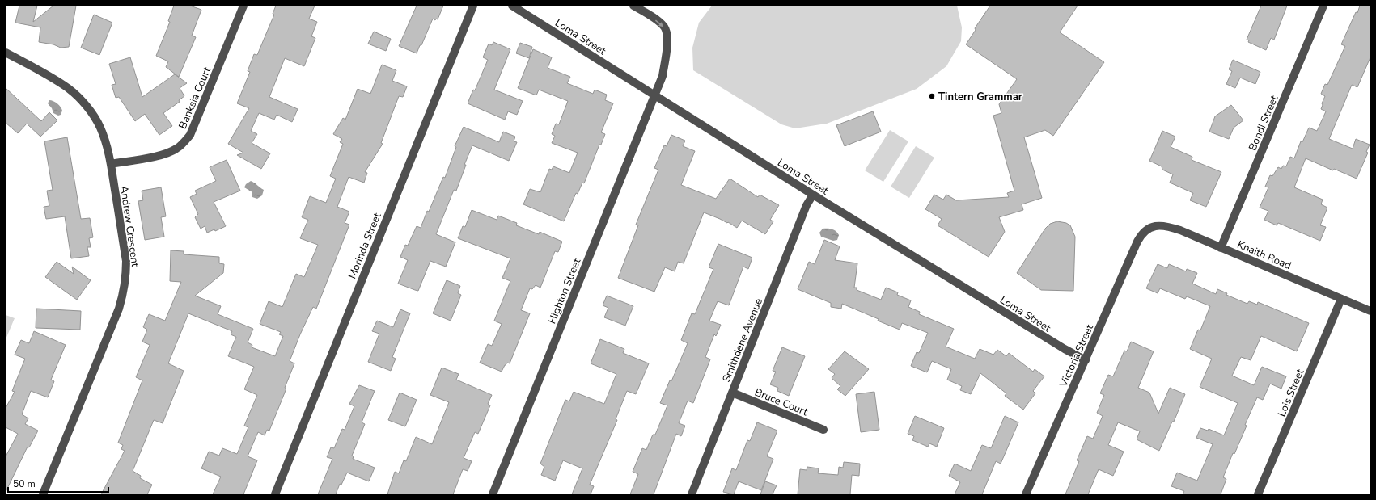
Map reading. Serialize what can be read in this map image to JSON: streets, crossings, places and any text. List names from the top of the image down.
{
  "streets": {
    "street": [
      "Loma Street",
      "Banksia Court",
      "Bondi Street",
      "Andrew Crescent",
      "Morinda Street",
      "Knaith Road",
      "Highton Street",
      "Smithdene Avenue",
      "Victoria Street",
      "Lois Street",
      "Bruce Court"
    ]
  },
  "crossings": [
    ["Loma Street", "Highton Street"],
    ["Loma Street", "Smithdene Avenue"],
    ["Loma Street", "Victoria Street"],
    ["Banksia Court", "Andrew Crescent"],
    ["Bondi Street", "Knaith Road"],
    ["Knaith Road", "Victoria Street"],
    ["Knaith Road", "Lois Street"],
    ["Smithdene Avenue", "Bruce Court"]
  ],
  "places": ["Tintern Grammar"],
  "scale_bar": "50 m"
}
